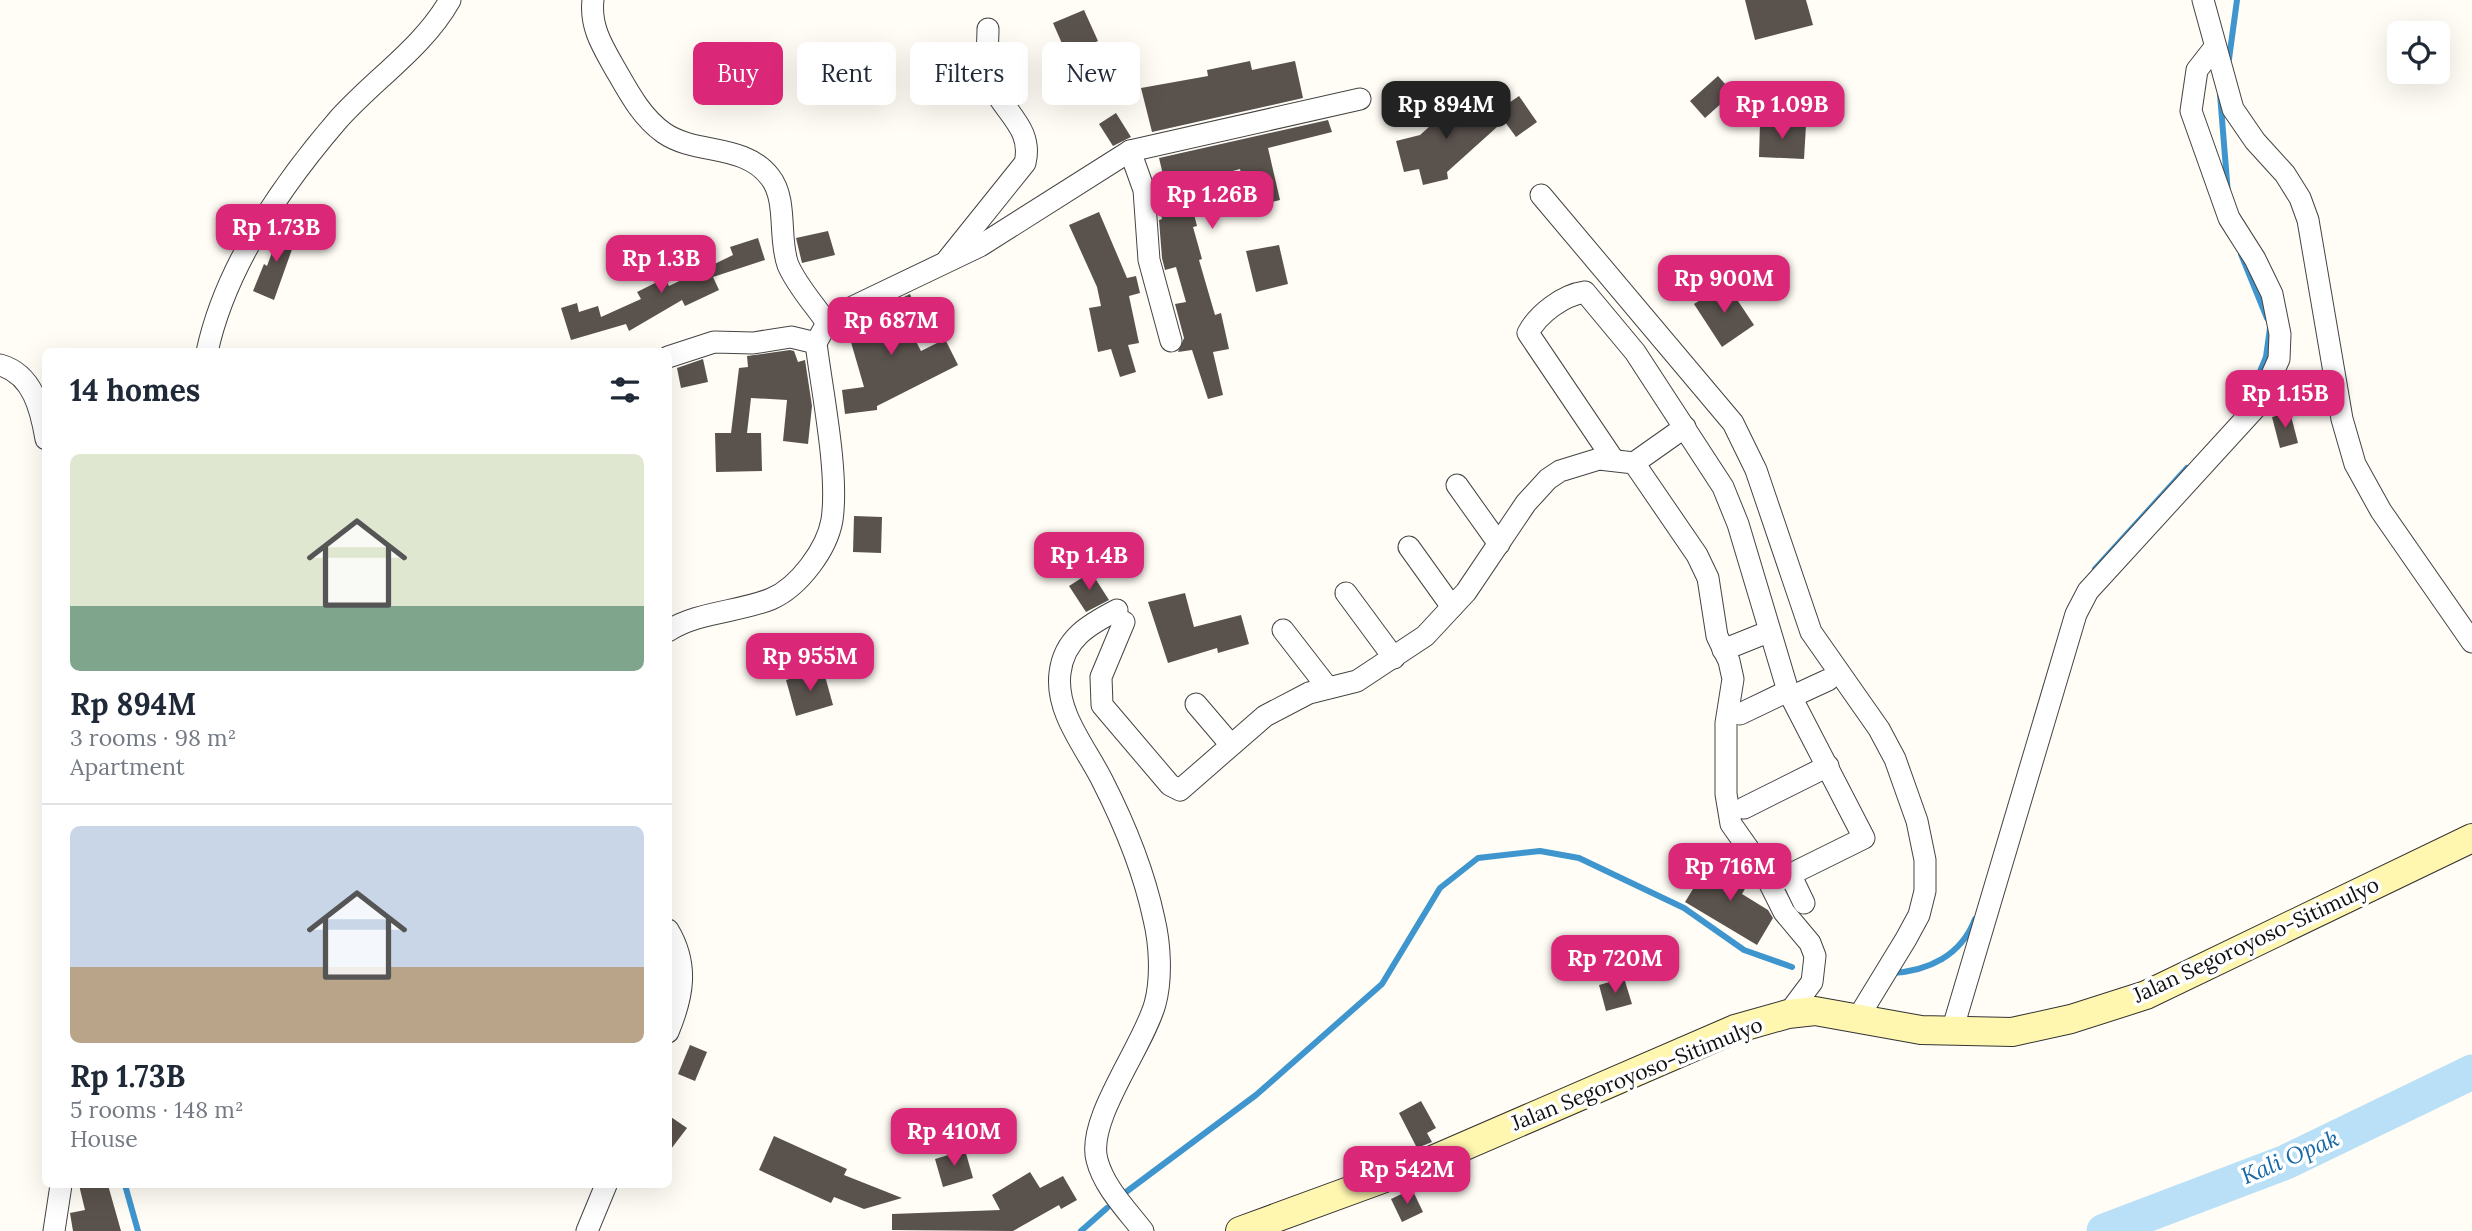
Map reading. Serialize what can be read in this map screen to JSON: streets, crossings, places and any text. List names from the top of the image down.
{
  "streets": {
    "main road": ["Jalan Segoroyoso-Sitimulyo"]
  },
  "water": ["Kali Opak"],
  "page": {
    "chip": [
      "Buy",
      "Rent",
      "Filters",
      "New"
    ],
    "price": [
      "Rp 894M",
      "Rp 1.09B",
      "Rp 1.26B",
      "Rp 1.73B",
      "Rp 1.3B",
      "Rp 900M",
      "Rp 687M",
      "Rp 1.15B",
      "Rp 1.4B",
      "Rp 955M",
      "Rp 716M",
      "Rp 720M",
      "Rp 410M",
      "Rp 542M"
    ],
    "heading": "14 homes",
    "list": [
      {
        "name": "Rp 894M",
        "note": "3 rooms · 98 m² · Apartment"
      },
      {
        "name": "Rp 1.73B",
        "note": "5 rooms · 148 m² · House"
      }
    ]
  }
}
